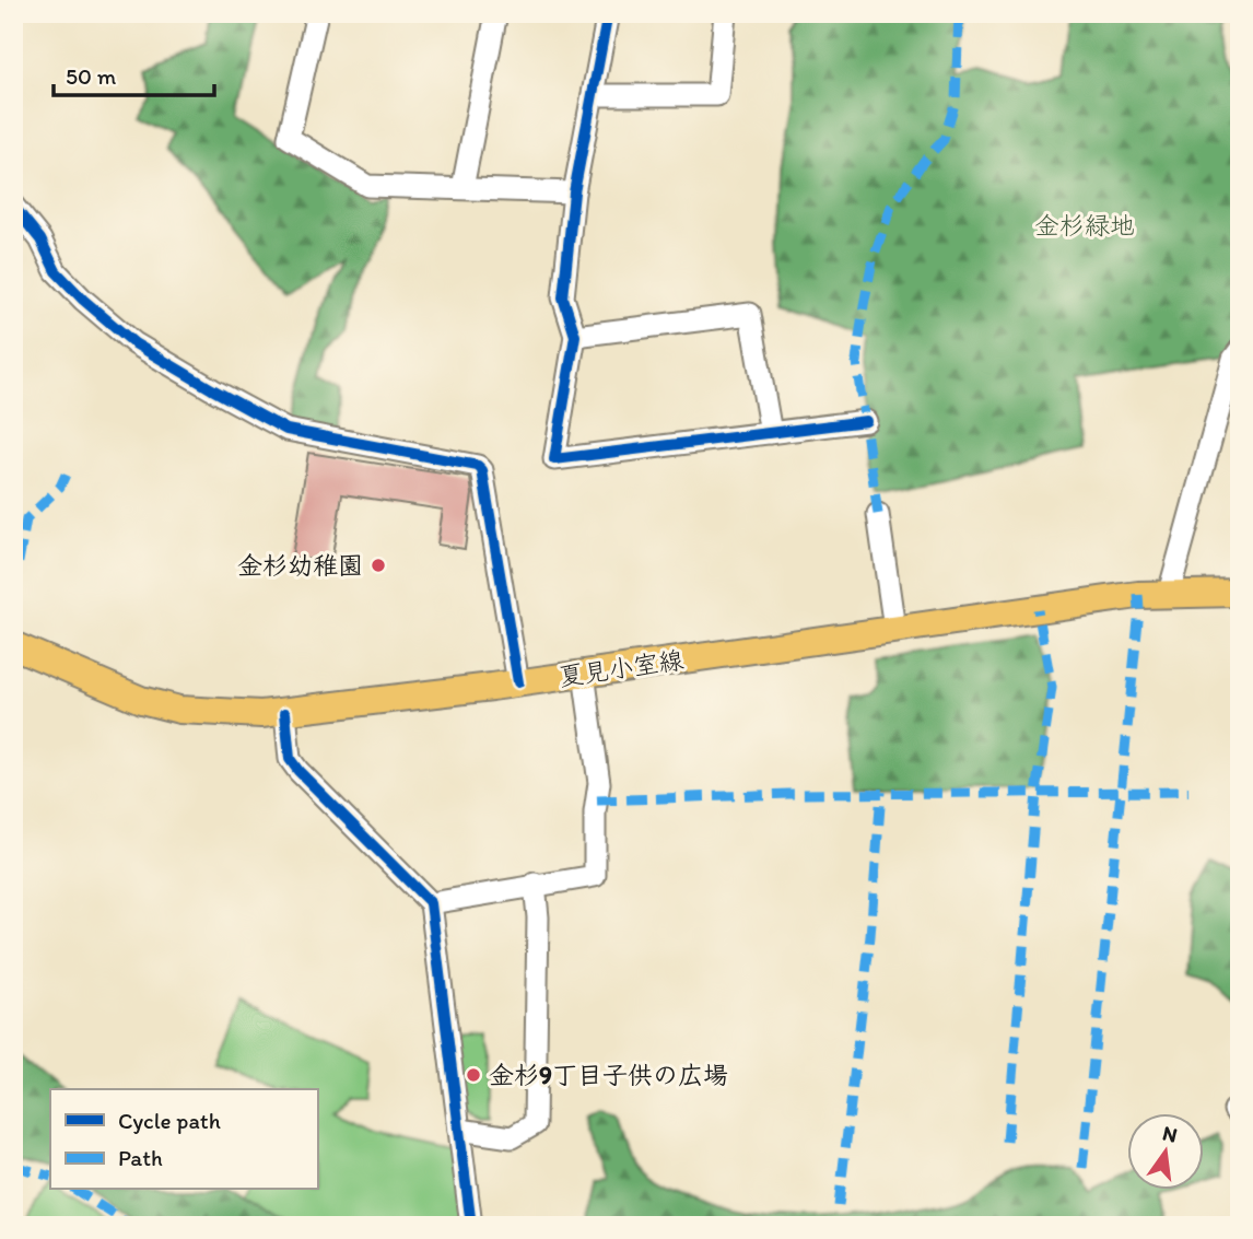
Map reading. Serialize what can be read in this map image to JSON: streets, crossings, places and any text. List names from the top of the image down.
{
  "streets": {
    "main road": ["夏見小室線"]
  },
  "parks": ["金杉緑地"],
  "places": ["金杉幼稚園", "金杉9丁目子供の広場"],
  "legend": ["Cycle path", "Path"],
  "scale_bar": "50 m",
  "north": "top"
}
